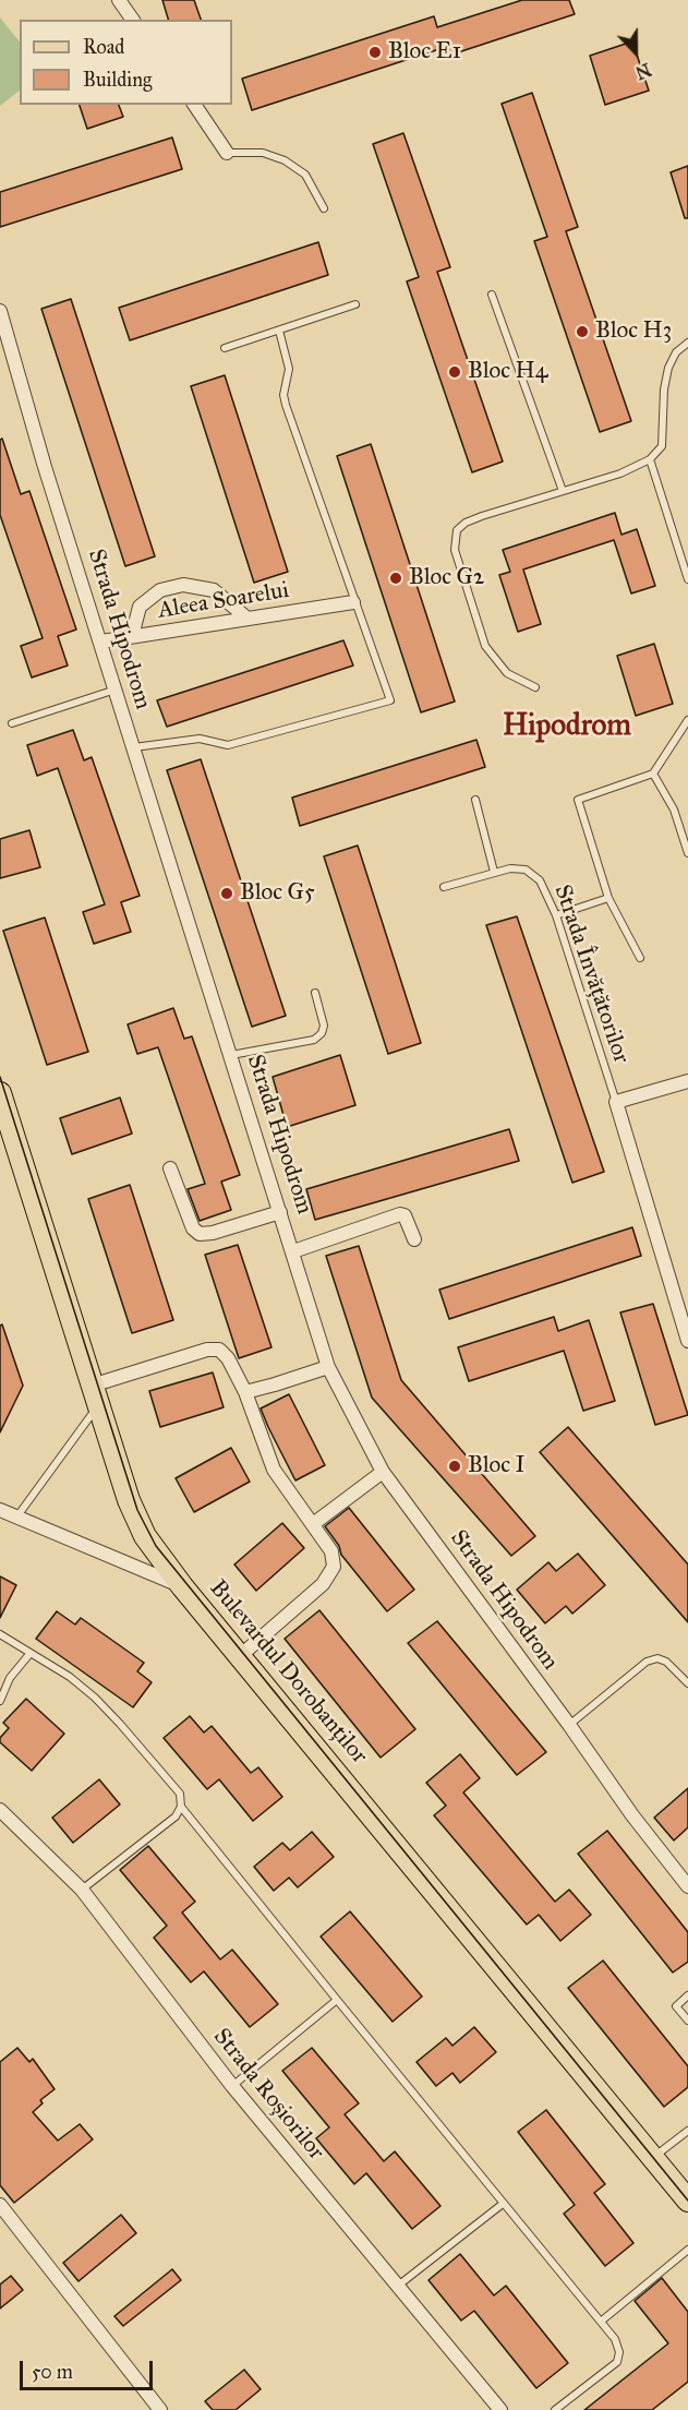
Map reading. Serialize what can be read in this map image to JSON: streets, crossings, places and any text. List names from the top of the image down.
{
  "streets": {
    "main road": ["Bulevardul Dorobanților"],
    "street": ["Aleea Soarelui", "Strada Hipodrom", "Strada Roșiorilor"],
    "lane": ["Strada Învățătorilor"]
  },
  "crossings": [
    ["Aleea Soarelui", "Strada Hipodrom"]
  ],
  "districts": ["Hipodrom"],
  "places": [
    "Bloc E1",
    "Bloc H3",
    "Bloc H4",
    "Bloc G2",
    "Bloc G5",
    "Bloc I"
  ],
  "legend": ["Road", "Building"],
  "scale_bar": "50 m",
  "north": "bottom"
}
